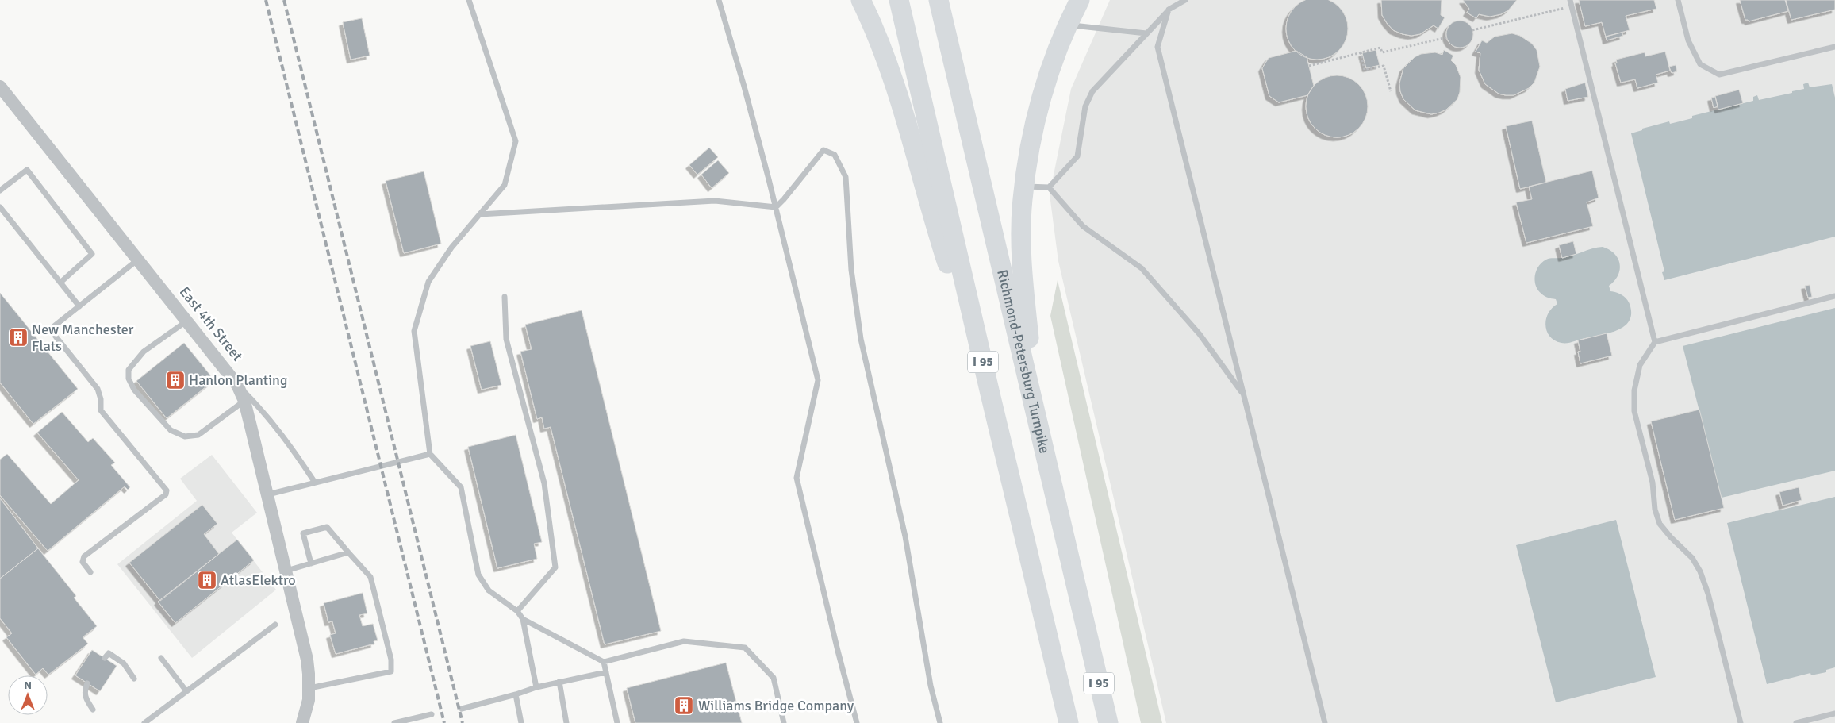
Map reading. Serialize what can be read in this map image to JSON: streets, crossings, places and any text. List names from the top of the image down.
{
  "streets": {
    "highway": ["Richmond-Petersburg Turnpike", "I 95"],
    "street": ["East 4th Street"]
  },
  "places": {
    "building": [
      "New Manchester Flats",
      "Hanlon Planting",
      "AtlasElektro",
      "Williams Bridge Company"
    ]
  },
  "north": "top"
}
